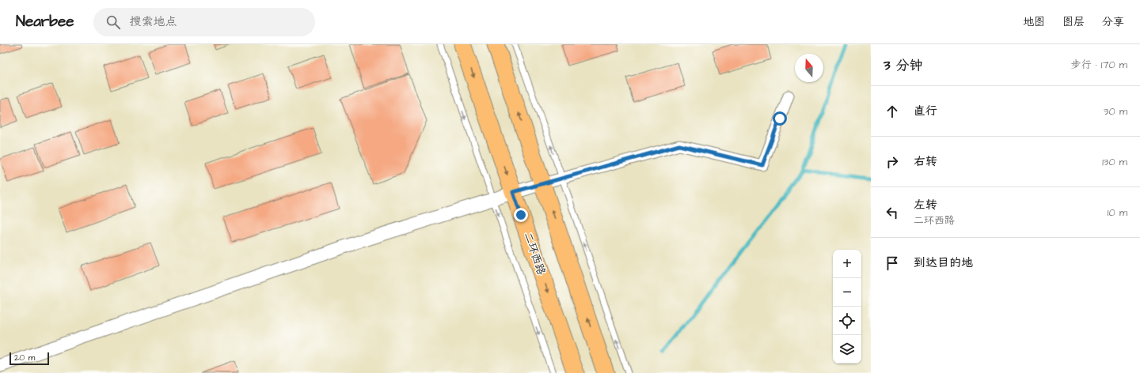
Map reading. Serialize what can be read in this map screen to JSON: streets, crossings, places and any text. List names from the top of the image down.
{
  "streets": {
    "main road": ["二环西路"]
  },
  "scale_bar": "20 m",
  "north": "top",
  "page": {
    "header": "Nearbee",
    "search": "搜索地点",
    "nav": ["地图", "图层", "分享"],
    "heading": ["3 分钟", "步行 · 170 m"],
    "list": [
      ["直行", "30 m"],
      ["右转", "130 m"],
      ["左转", "二环西路", "10 m"],
      "到达目的地"
    ],
    "map_buttons": ["+", "−"],
    "scale": "20 m"
  }
}
